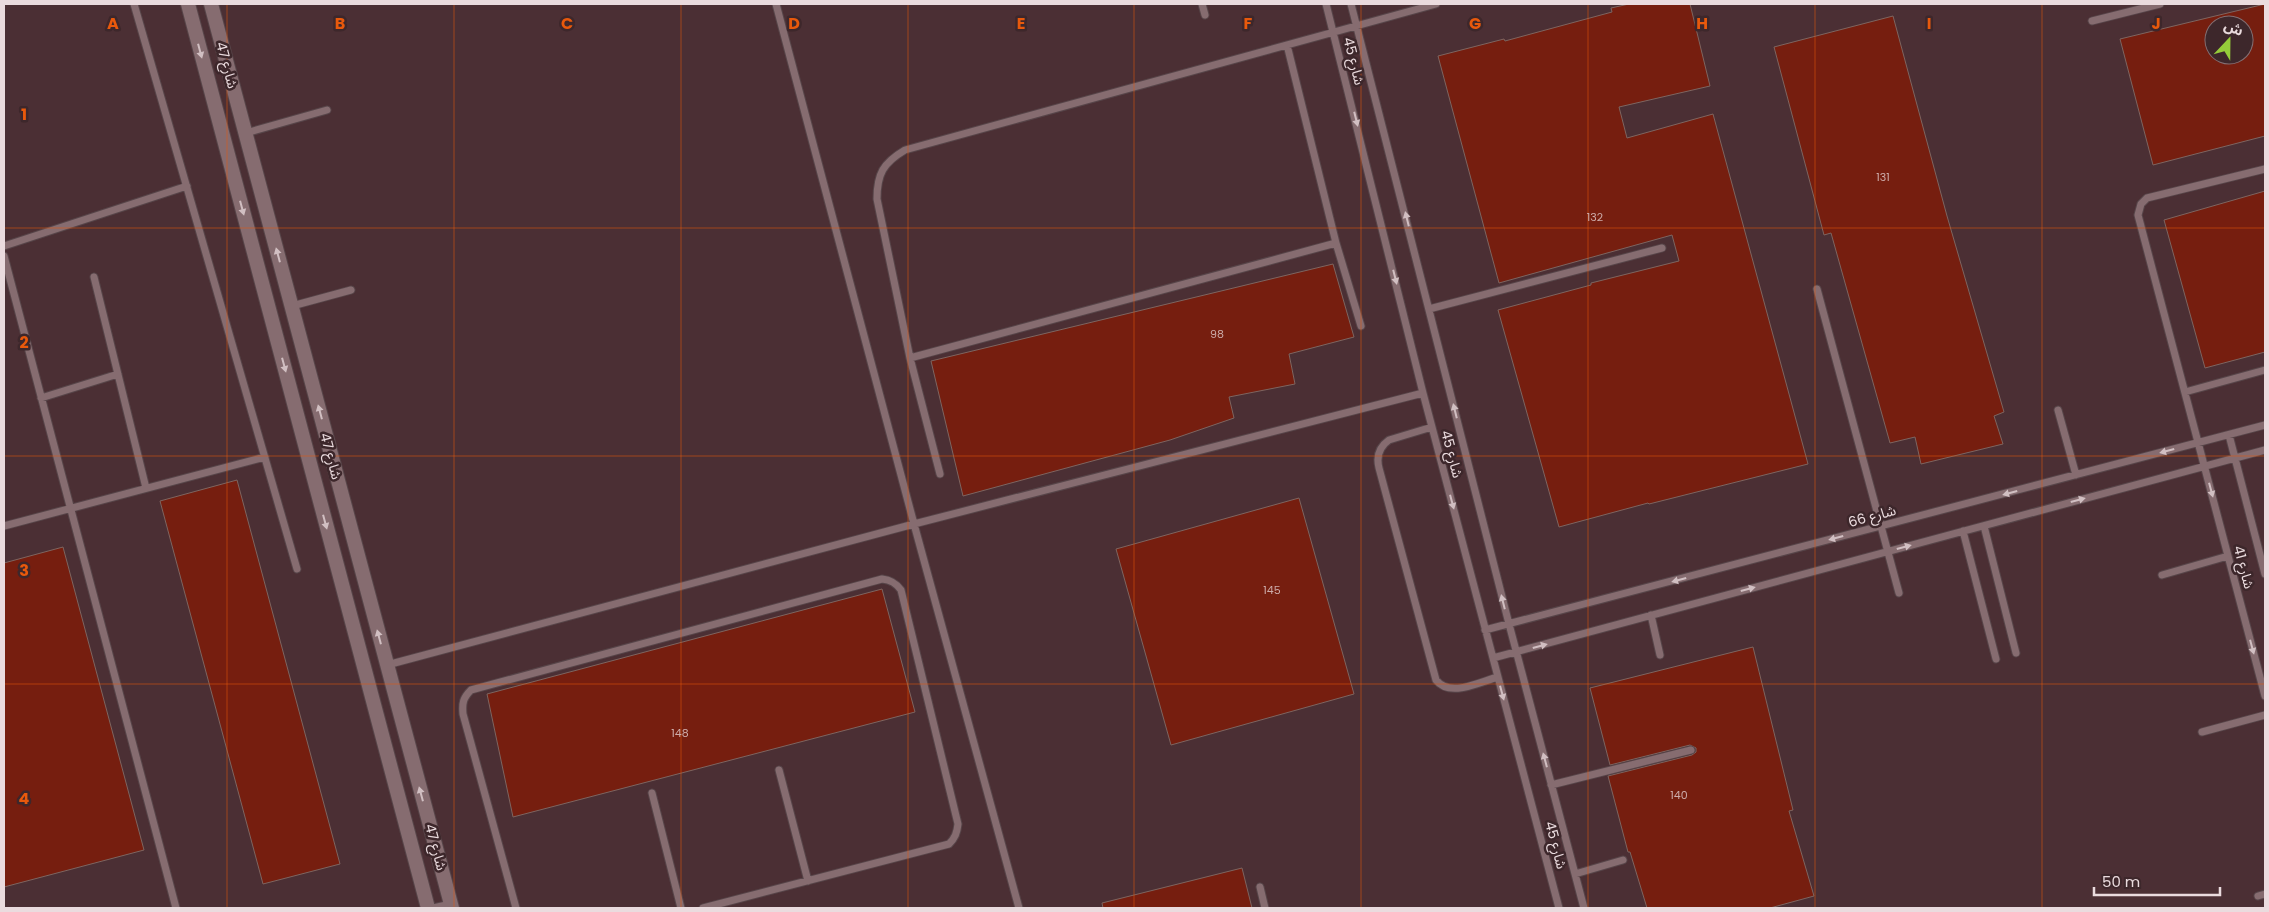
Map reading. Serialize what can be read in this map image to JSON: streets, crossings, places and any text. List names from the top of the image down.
{
  "streets": {
    "street": ["شارع 47"],
    "lane": ["شارع 45", "شارع 66", "شارع 41"]
  },
  "crossings": [
    ["شارع 45", "شارع 66"],
    ["شارع 66", "شارع 41"]
  ],
  "house_numbers": [
    "131",
    "132",
    "98",
    "145",
    "148",
    "140"
  ],
  "scale_bar": "50 m",
  "north": "top",
  "grid": {
    "columns": [
      "A",
      "B",
      "C",
      "D",
      "E",
      "F",
      "G",
      "H",
      "I",
      "J"
    ],
    "rows": [
      "1",
      "2",
      "3",
      "4"
    ]
  }
}
